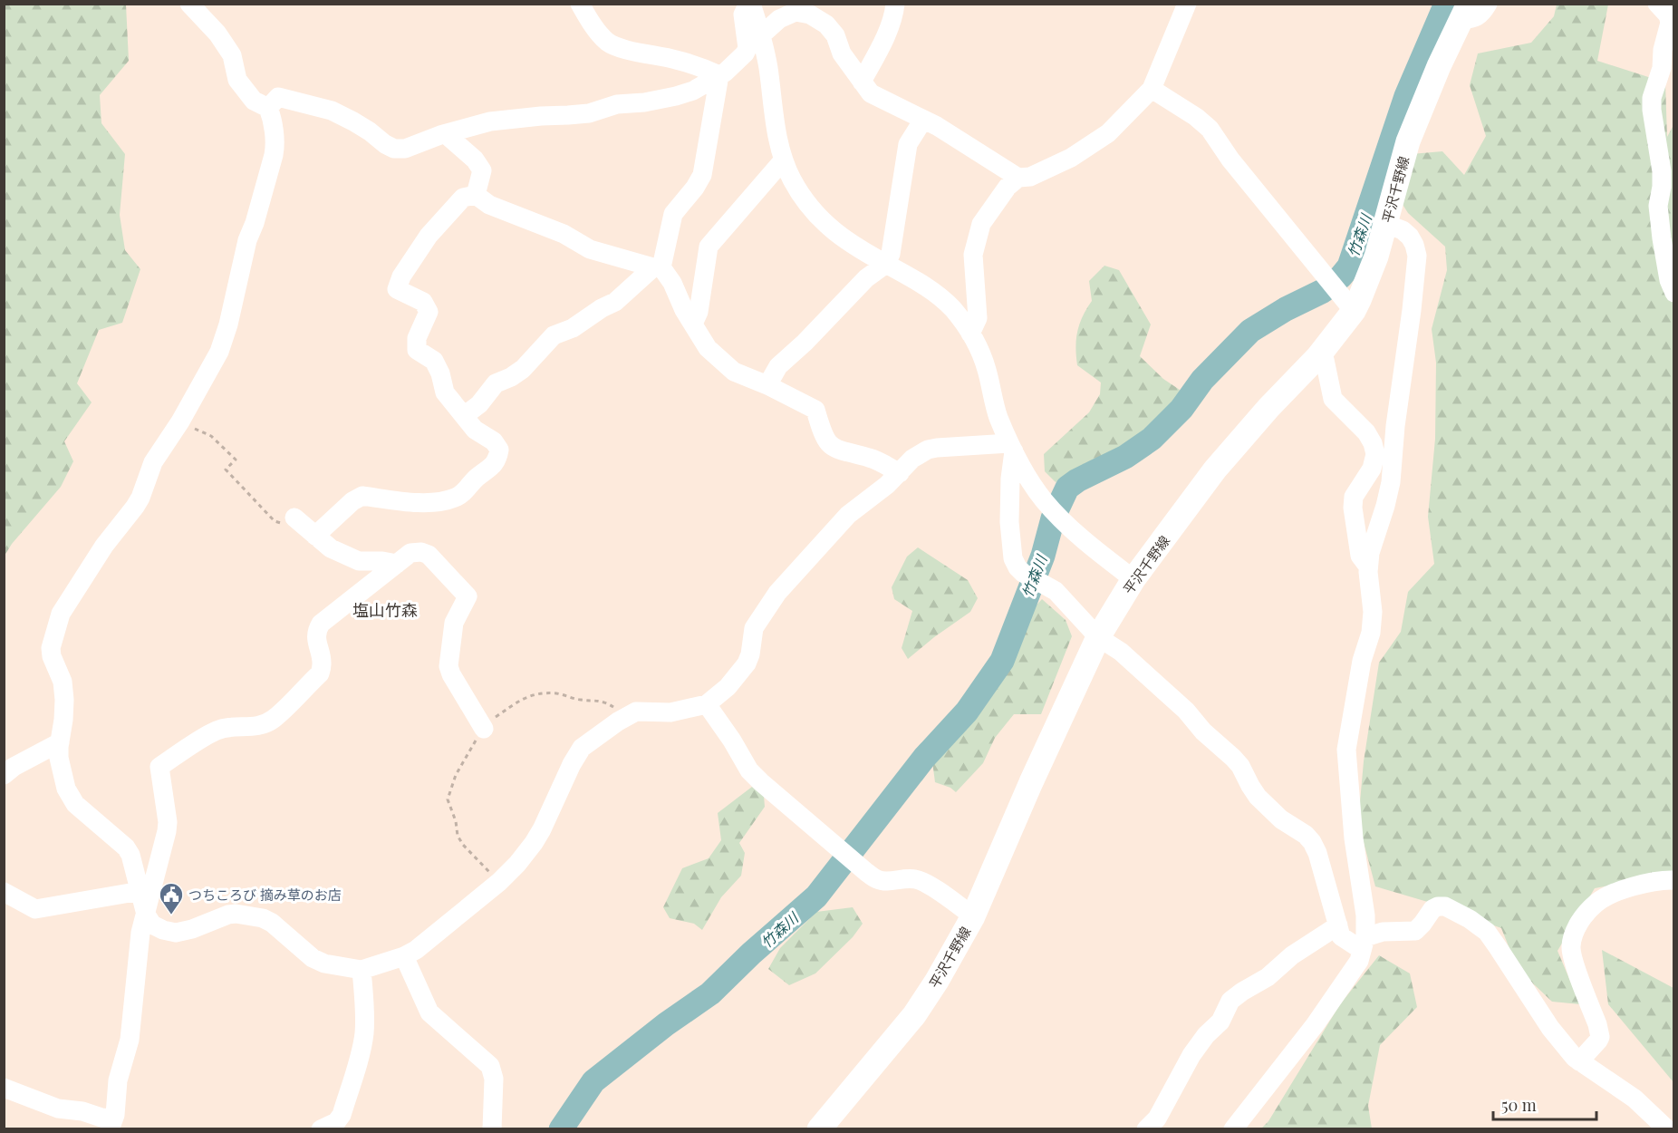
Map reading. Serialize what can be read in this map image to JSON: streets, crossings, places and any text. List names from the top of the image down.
{
  "streets": {
    "main road": ["平沢千野線"]
  },
  "districts": ["塩山竹森"],
  "water": ["竹森川"],
  "places": {
    "public building": ["つちころび 摘み草のお店"]
  },
  "scale_bar": "50 m"
}
